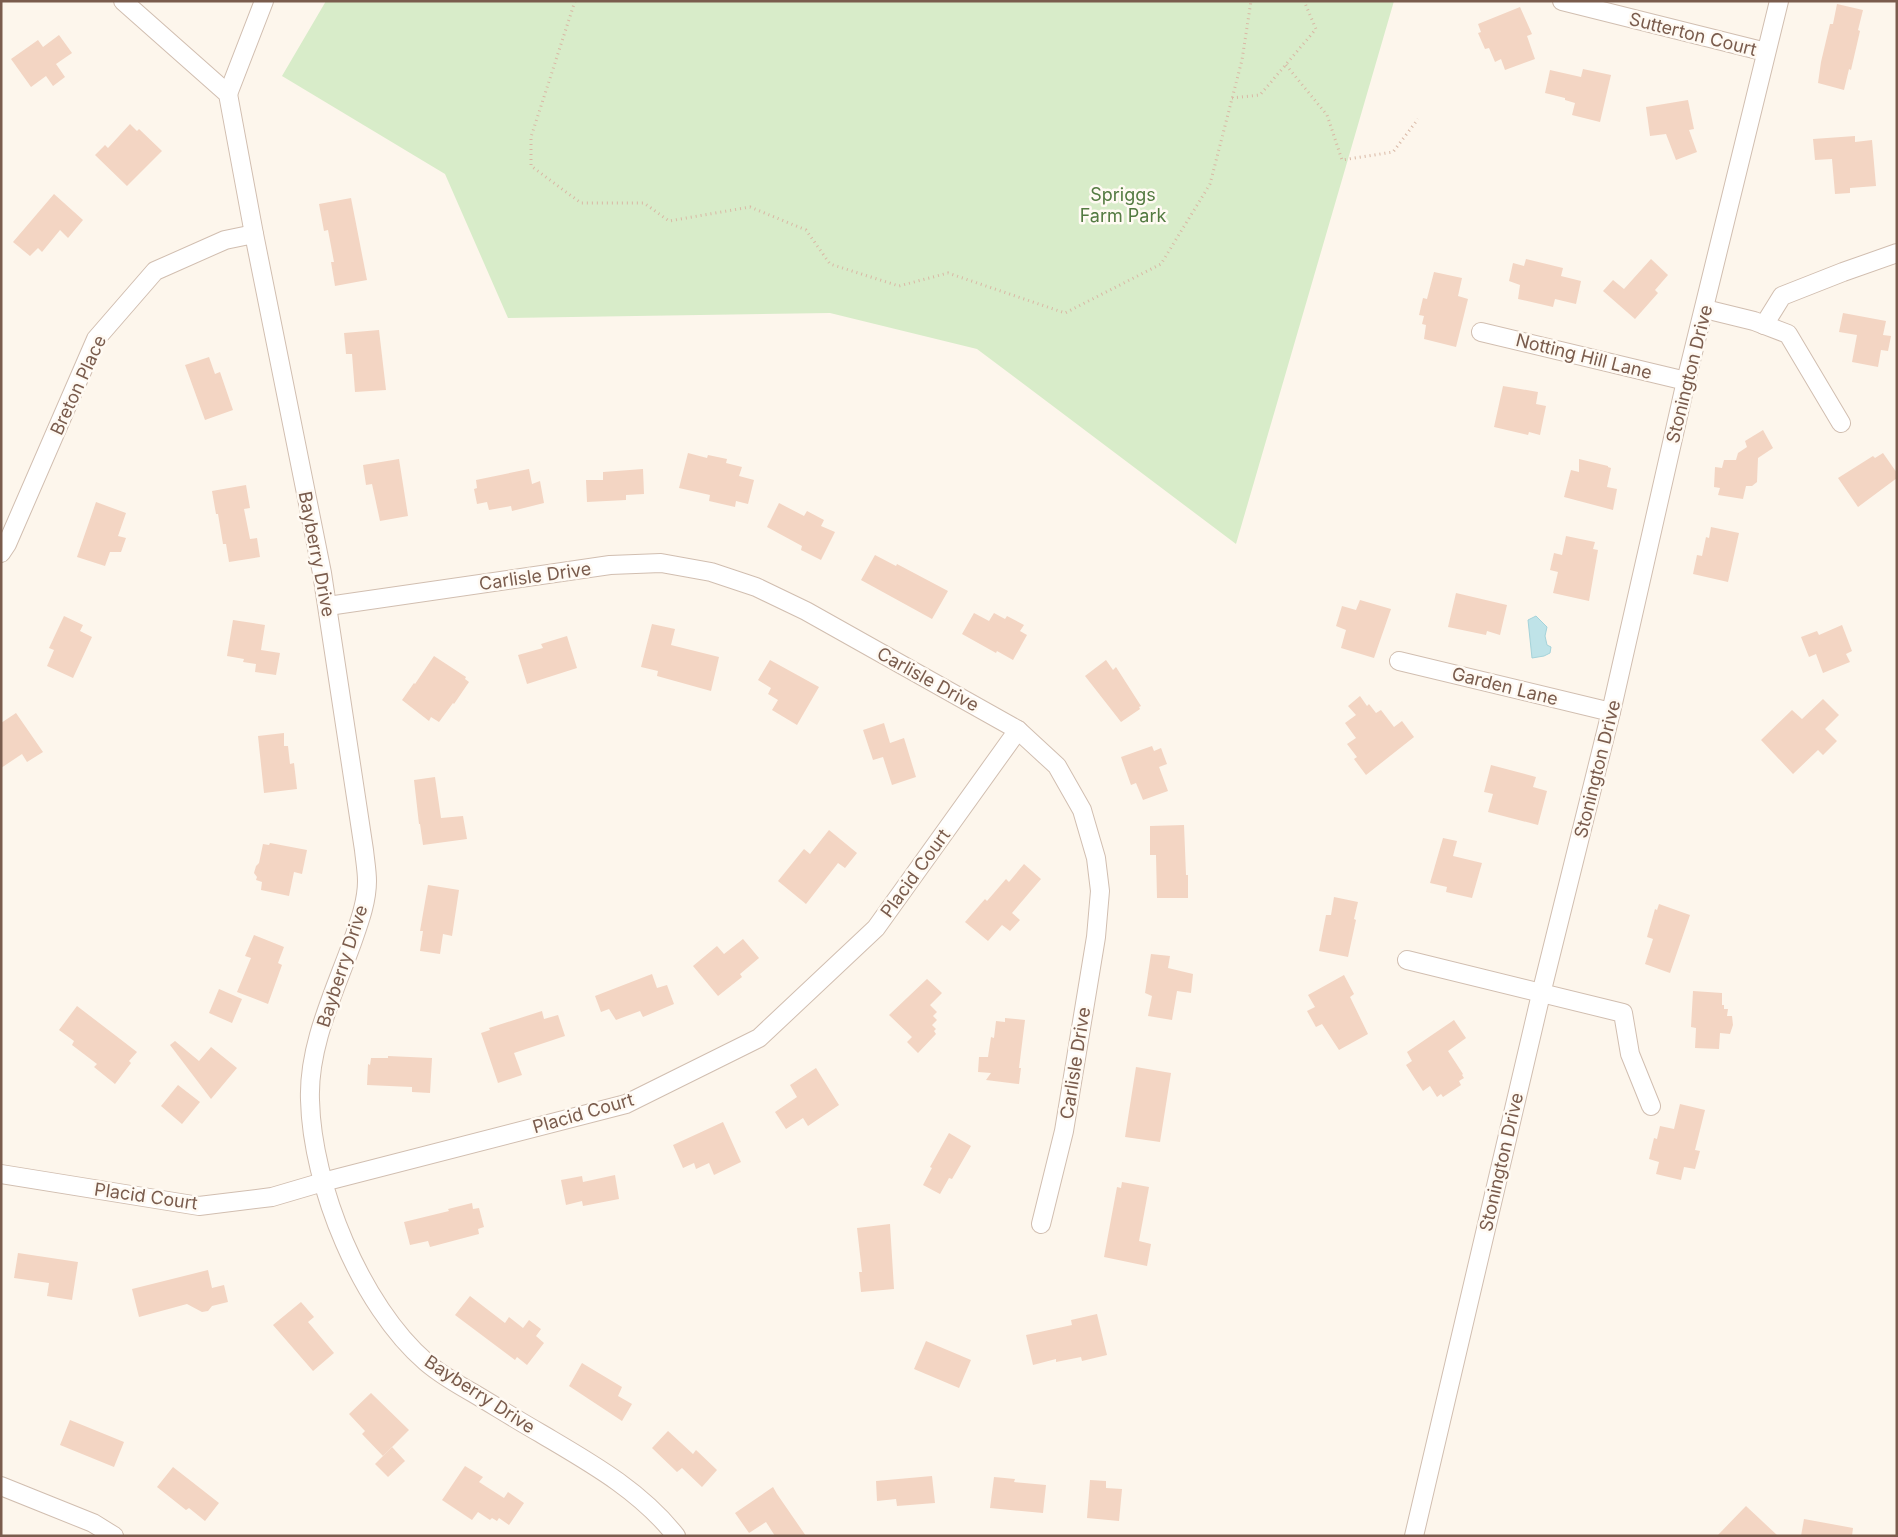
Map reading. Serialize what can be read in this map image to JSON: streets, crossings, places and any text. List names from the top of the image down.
{
  "streets": {
    "street": [
      "Sutterton Court",
      "Notting Hill Lane",
      "Stonington Drive",
      "Breton Place",
      "Bayberry Drive",
      "Carlisle Drive",
      "Garden Lane",
      "Placid Court"
    ]
  },
  "crossings": [
    ["Sutterton Court", "Stonington Drive"],
    ["Notting Hill Lane", "Stonington Drive"],
    ["Stonington Drive", "Garden Lane"],
    ["Breton Place", "Bayberry Drive"],
    ["Bayberry Drive", "Carlisle Drive"],
    ["Bayberry Drive", "Placid Court"],
    ["Carlisle Drive", "Placid Court"]
  ],
  "parks": ["Spriggs Farm Park"]
}
